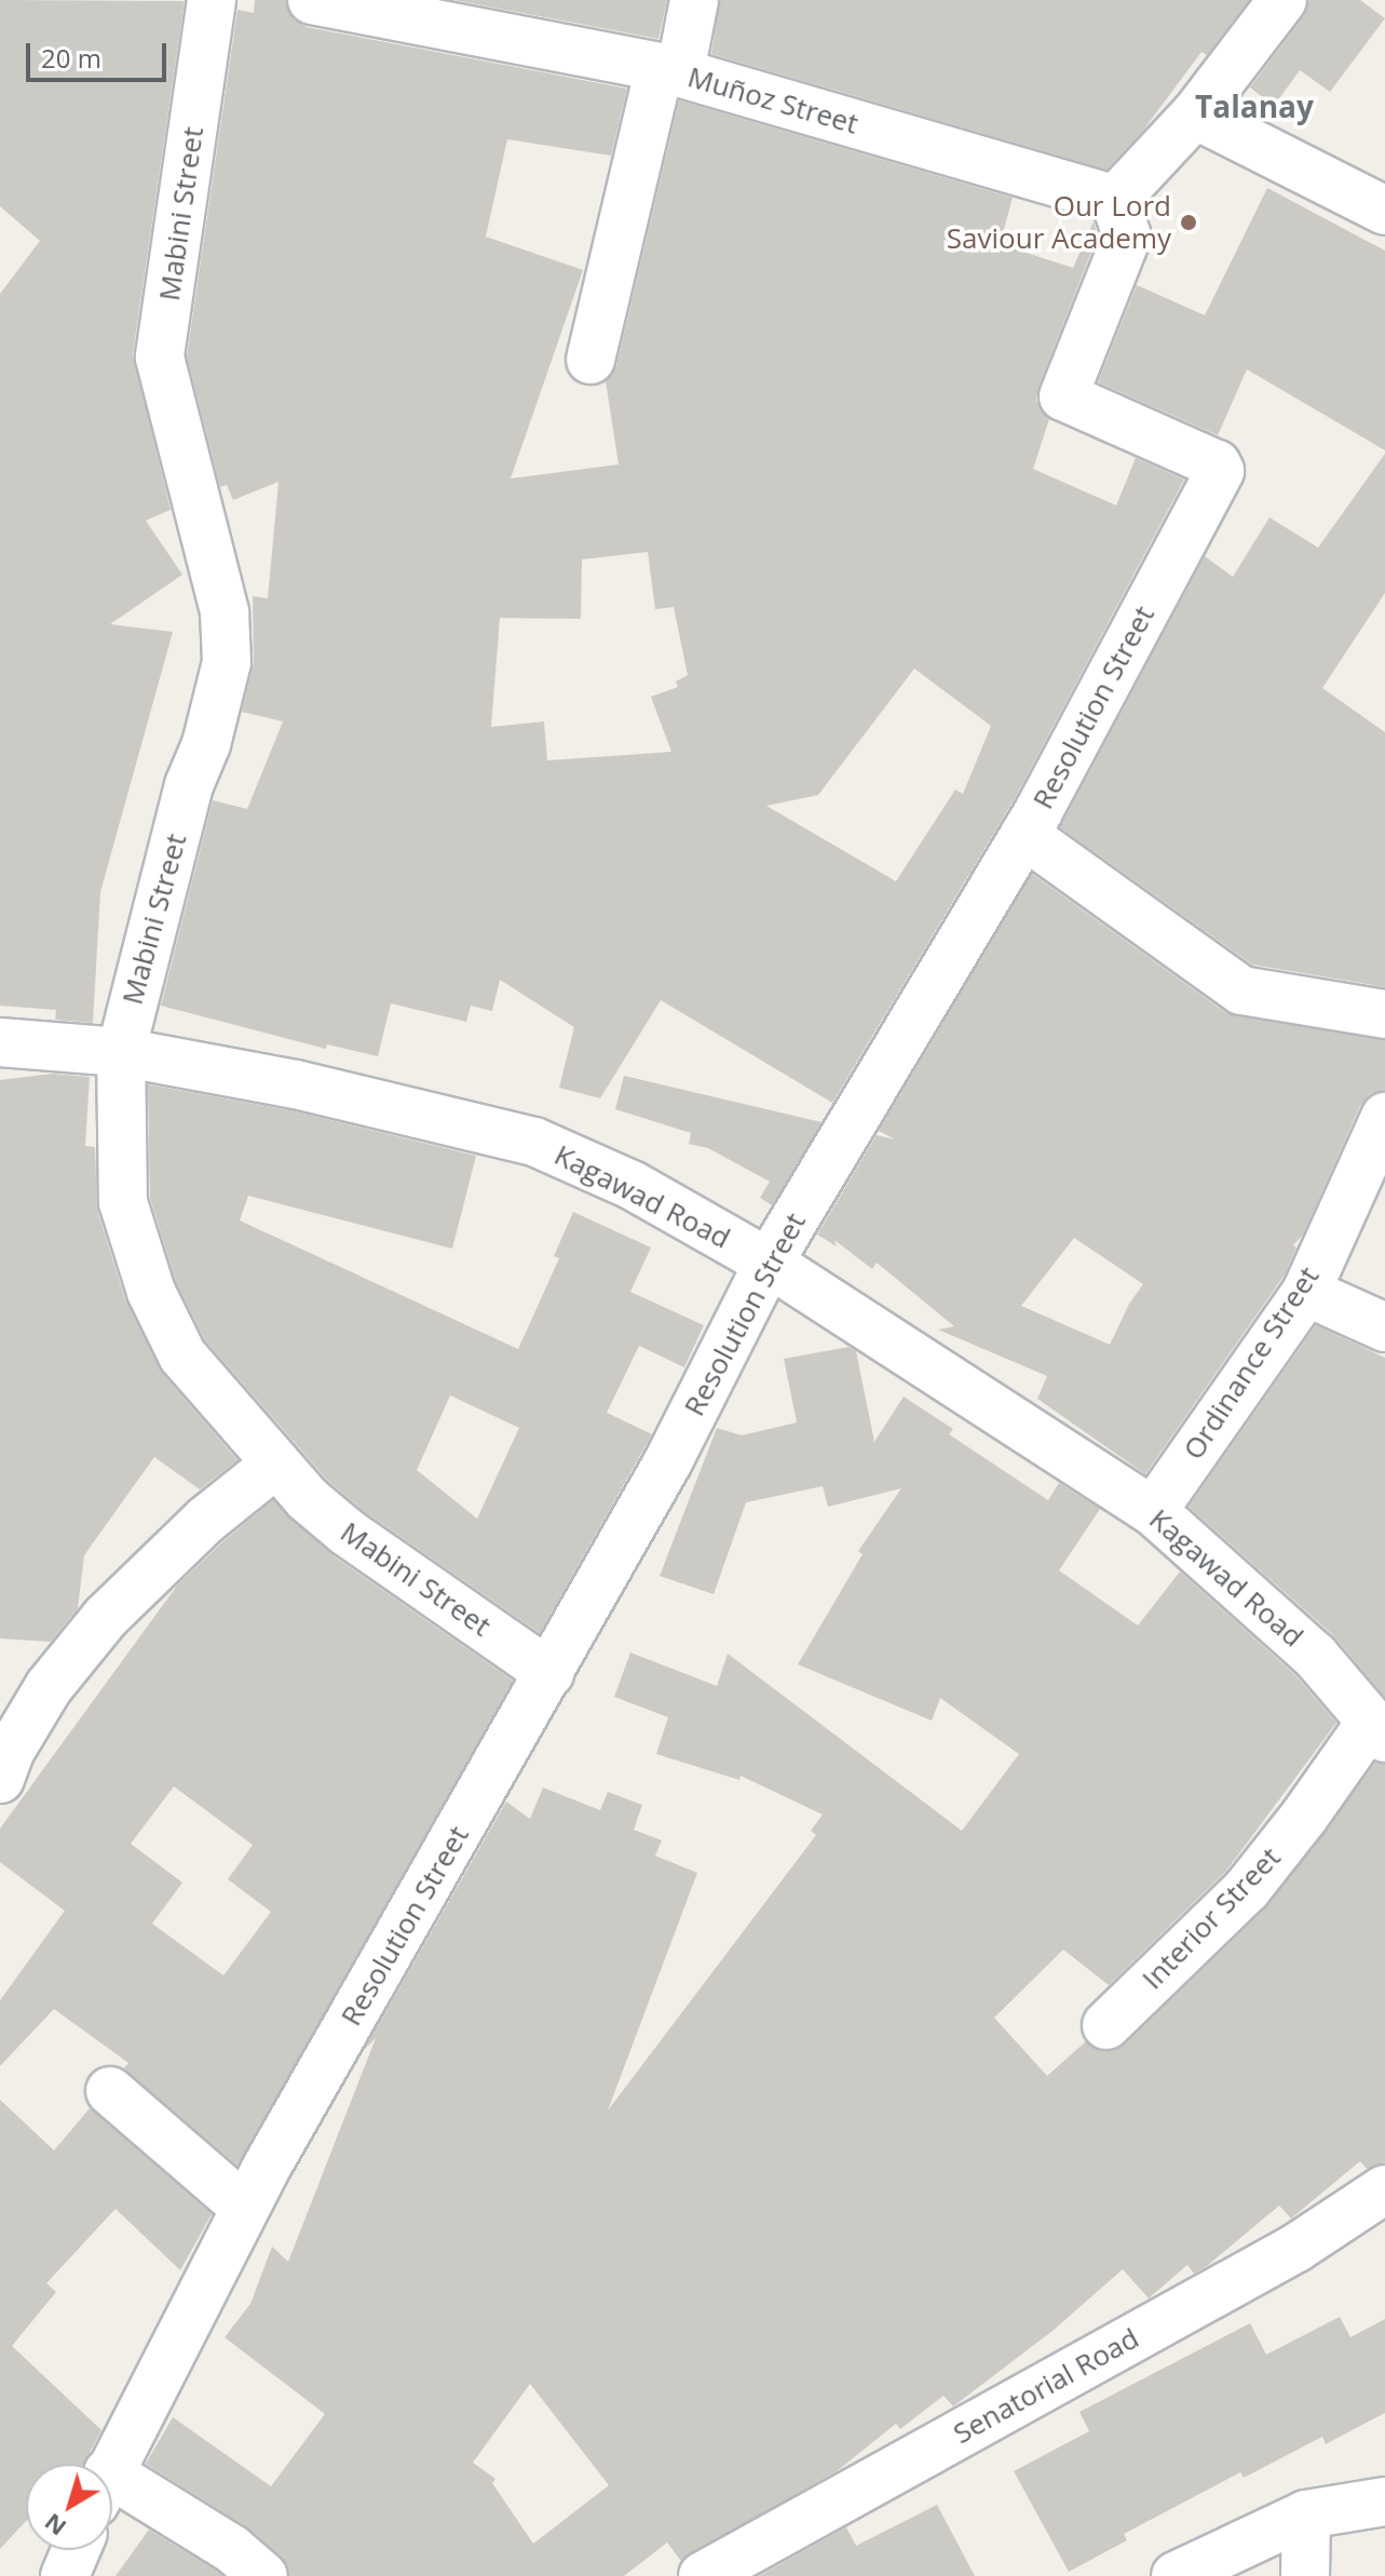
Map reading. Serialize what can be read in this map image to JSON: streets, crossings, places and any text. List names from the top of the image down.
{
  "streets": {
    "street": [
      "Muñoz Street",
      "Mabini Street",
      "Resolution Street",
      "Kagawad Road",
      "Ordinance Street",
      "Interior Street",
      "Senatorial Road"
    ]
  },
  "crossings": [
    ["Muñoz Street", "Resolution Street"],
    ["Mabini Street", "Resolution Street"],
    ["Mabini Street", "Kagawad Road"],
    ["Resolution Street", "Kagawad Road"],
    ["Kagawad Road", "Ordinance Street"],
    ["Kagawad Road", "Interior Street"]
  ],
  "districts": ["Talanay"],
  "places": ["Our Lord Saviour Academy"],
  "scale_bar": "20 m",
  "north": "bottom left"
}
